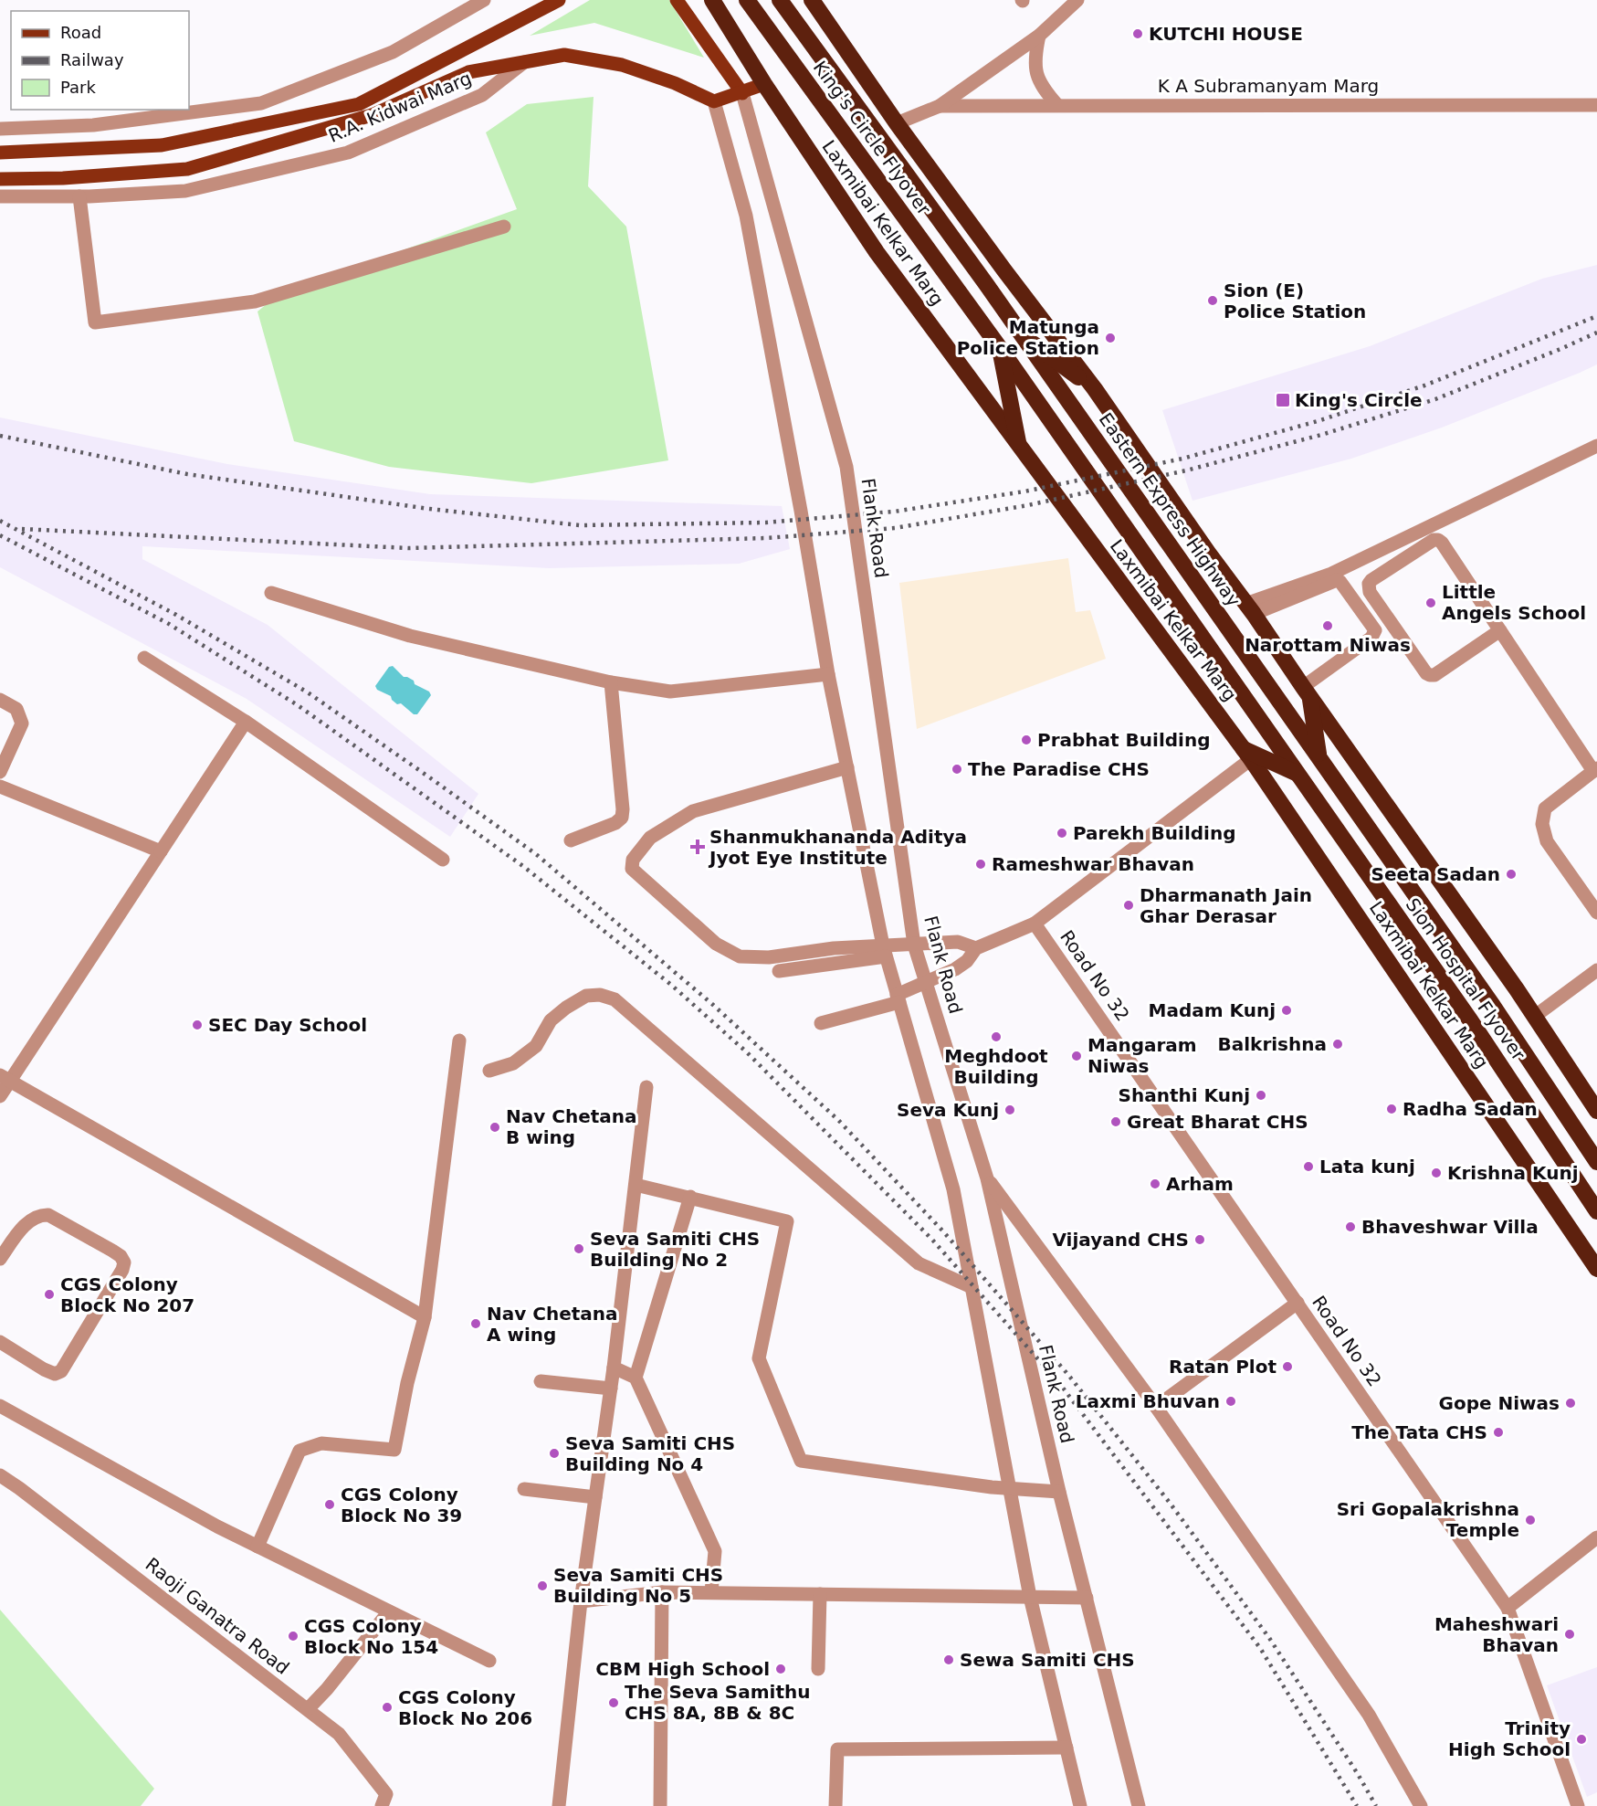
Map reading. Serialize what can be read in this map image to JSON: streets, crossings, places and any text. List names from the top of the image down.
{
  "streets": {
    "highway": [
      "King's Circle Flyover",
      "Laxmibai Kelkar Marg",
      "Eastern Express Highway",
      "Sion Hospital Flyover"
    ],
    "main road": ["R.A. Kidwai Marg"],
    "street": [
      "K A Subramanyam Marg",
      "Flank Road",
      "Road No 32",
      "Raoji Ganatra Road"
    ]
  },
  "crossings": [
    ["King's Circle Flyover", "Eastern Express Highway"],
    ["Eastern Express Highway", "Sion Hospital Flyover"]
  ],
  "places": {
    "other": [
      "KUTCHI HOUSE",
      "Sion (E) Police Station",
      "Matunga Police Station",
      "Little Angels School",
      "Narottam Niwas",
      "Prabhat Building",
      "The Paradise CHS",
      "Parekh Building",
      "Rameshwar Bhavan",
      "Seeta Sadan",
      "Dharmanath Jain Ghar Derasar",
      "Madam Kunj",
      "SEC Day School",
      "Meghdoot Building",
      "Balkrishna",
      "Mangaram Niwas",
      "Shanthi Kunj",
      "Radha Sadan",
      "Seva Kunj",
      "Great Bharat CHS",
      "Nav Chetana B wing",
      "Lata kunj",
      "Krishna Kunj",
      "Arham",
      "Bhaveshwar Villa",
      "Vijayand CHS",
      "Seva Samiti CHS Building No 2",
      "CGS Colony Block No 207",
      "Nav Chetana A wing",
      "Ratan Plot",
      "Laxmi Bhuvan",
      "Gope Niwas",
      "The Tata CHS",
      "Seva Samiti CHS Building No 4",
      "CGS Colony Block No 39",
      "Sri Gopalakrishna Temple",
      "Seva Samiti CHS Building No 5",
      "Maheshwari Bhavan",
      "CGS Colony Block No 154",
      "Sewa Samiti CHS",
      "CBM High School",
      "The Seva Samithu CHS 8A, 8B & 8C",
      "CGS Colony Block No 206",
      "Trinity High School"
    ],
    "transit": ["King's Circle"],
    "health": ["Shanmukhananda Aditya Jyot Eye Institute"]
  },
  "legend": ["Road", "Railway", "Park"]
}
